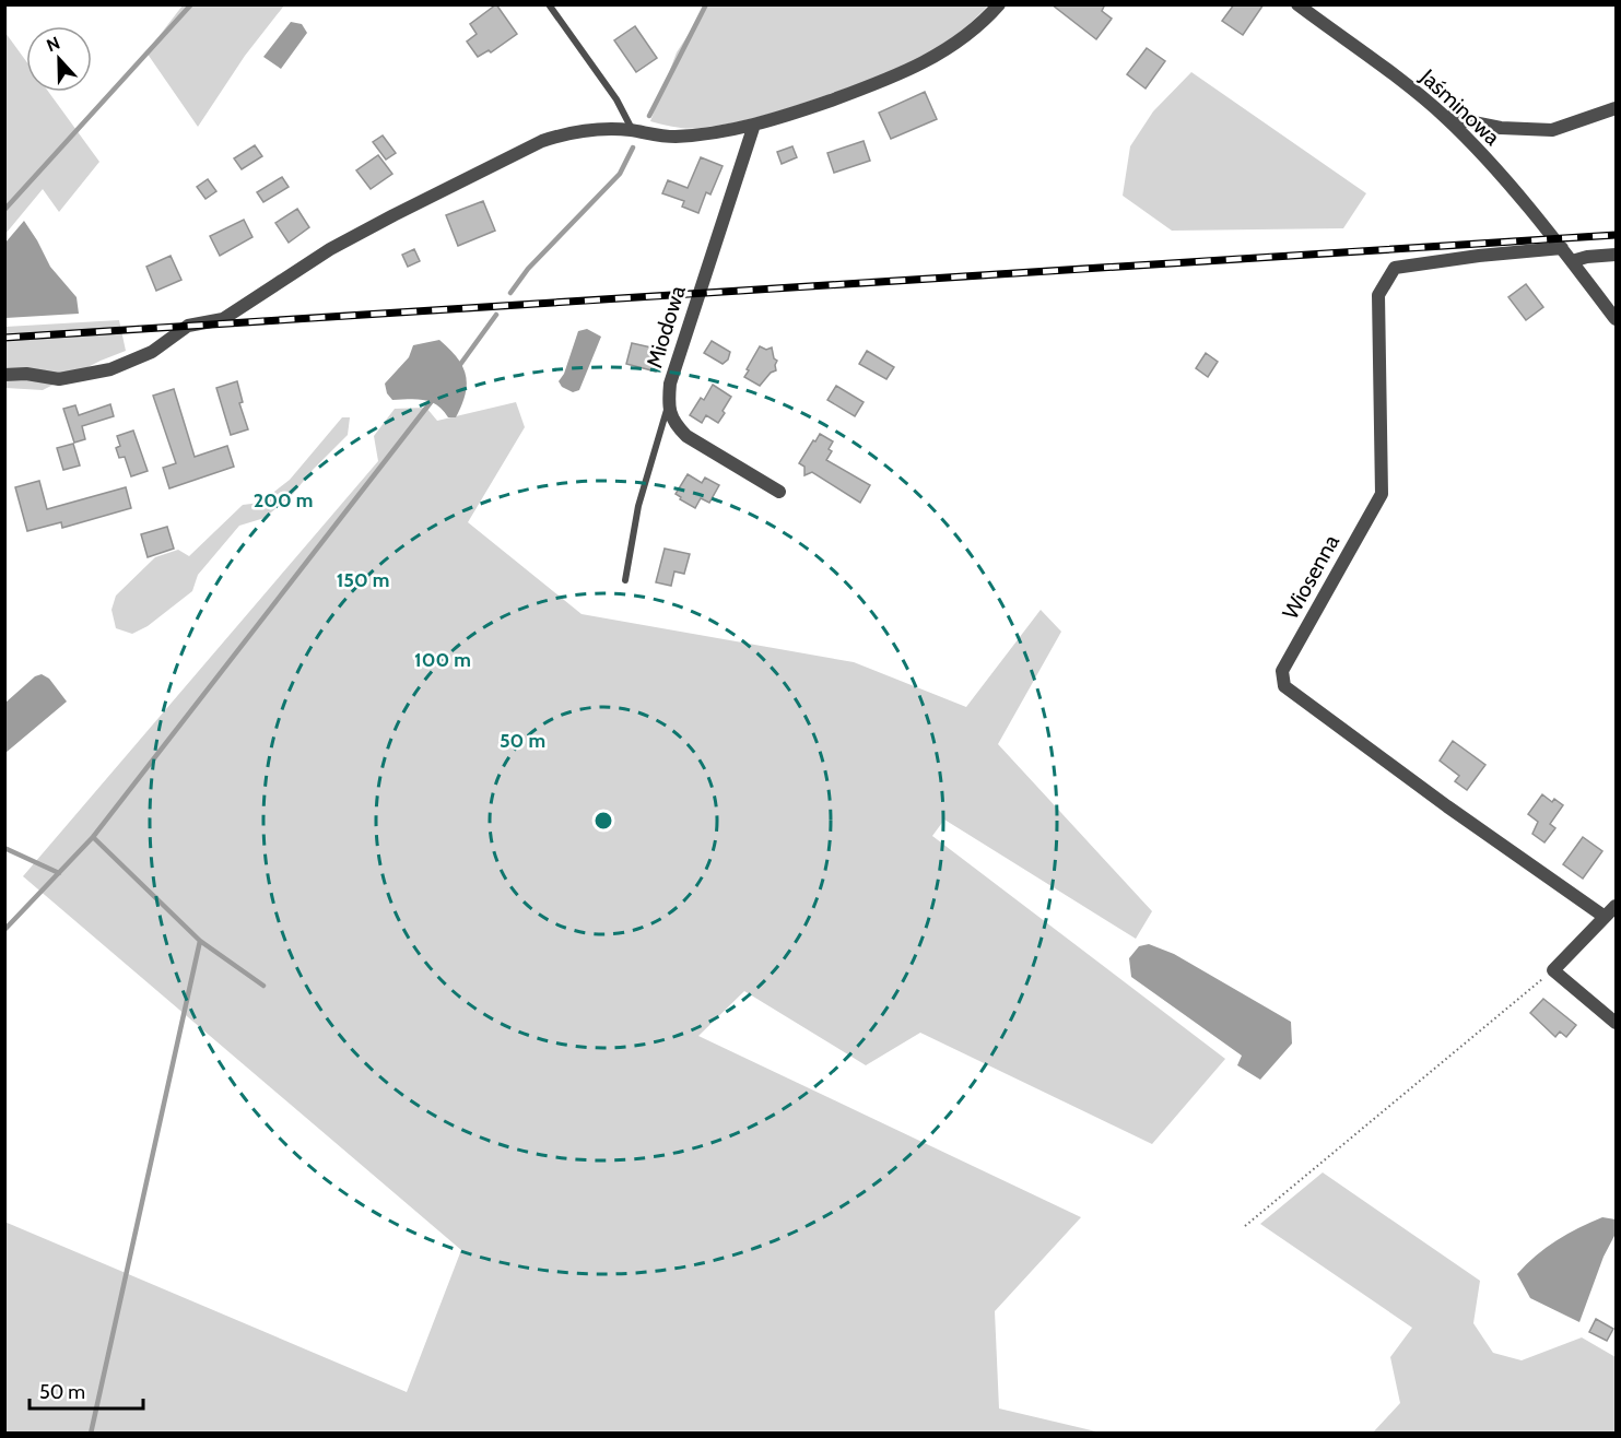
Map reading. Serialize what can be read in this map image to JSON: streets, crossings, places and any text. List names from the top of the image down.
{
  "streets": {
    "street": ["Jaśminowa", "Miodowa", "Wiosenna"]
  },
  "crossings": [
    ["Jaśminowa", "Wiosenna"]
  ],
  "scale_bar": "50 m",
  "north": "top",
  "rings": [
    "200 m",
    "150 m",
    "100 m",
    "50 m"
  ]
}
